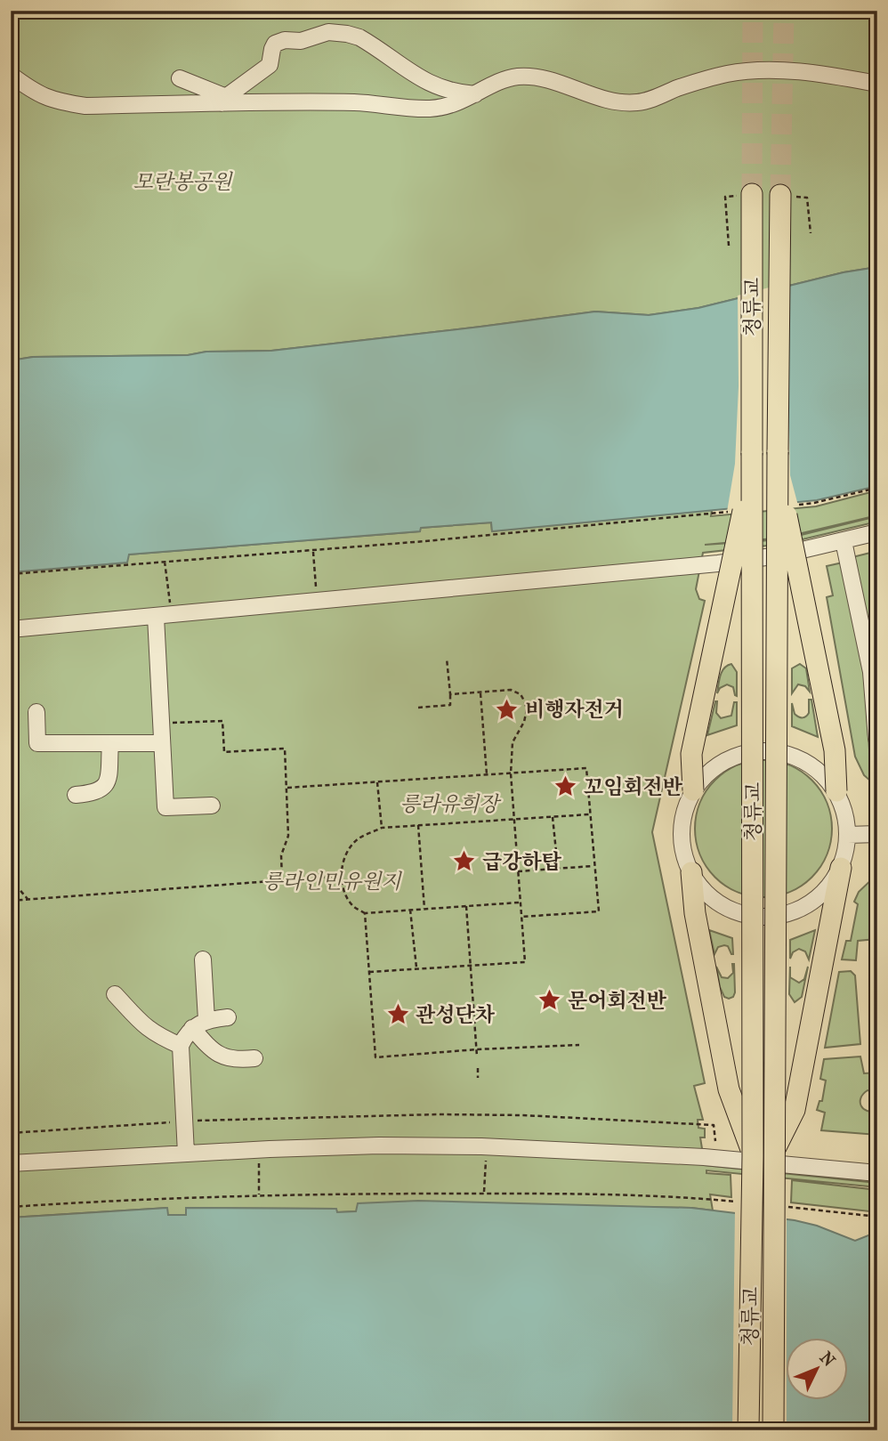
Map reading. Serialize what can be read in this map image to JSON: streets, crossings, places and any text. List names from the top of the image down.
{
  "streets": {
    "main road": ["청류교"]
  },
  "parks": ["모란봉공원", "릉라유희장", "릉라인민유원지"],
  "places": {
    "place": [
      "비행자전거",
      "꼬임회전반",
      "급강하탑",
      "문어회전반",
      "관성단차"
    ]
  },
  "north": "top right"
}
